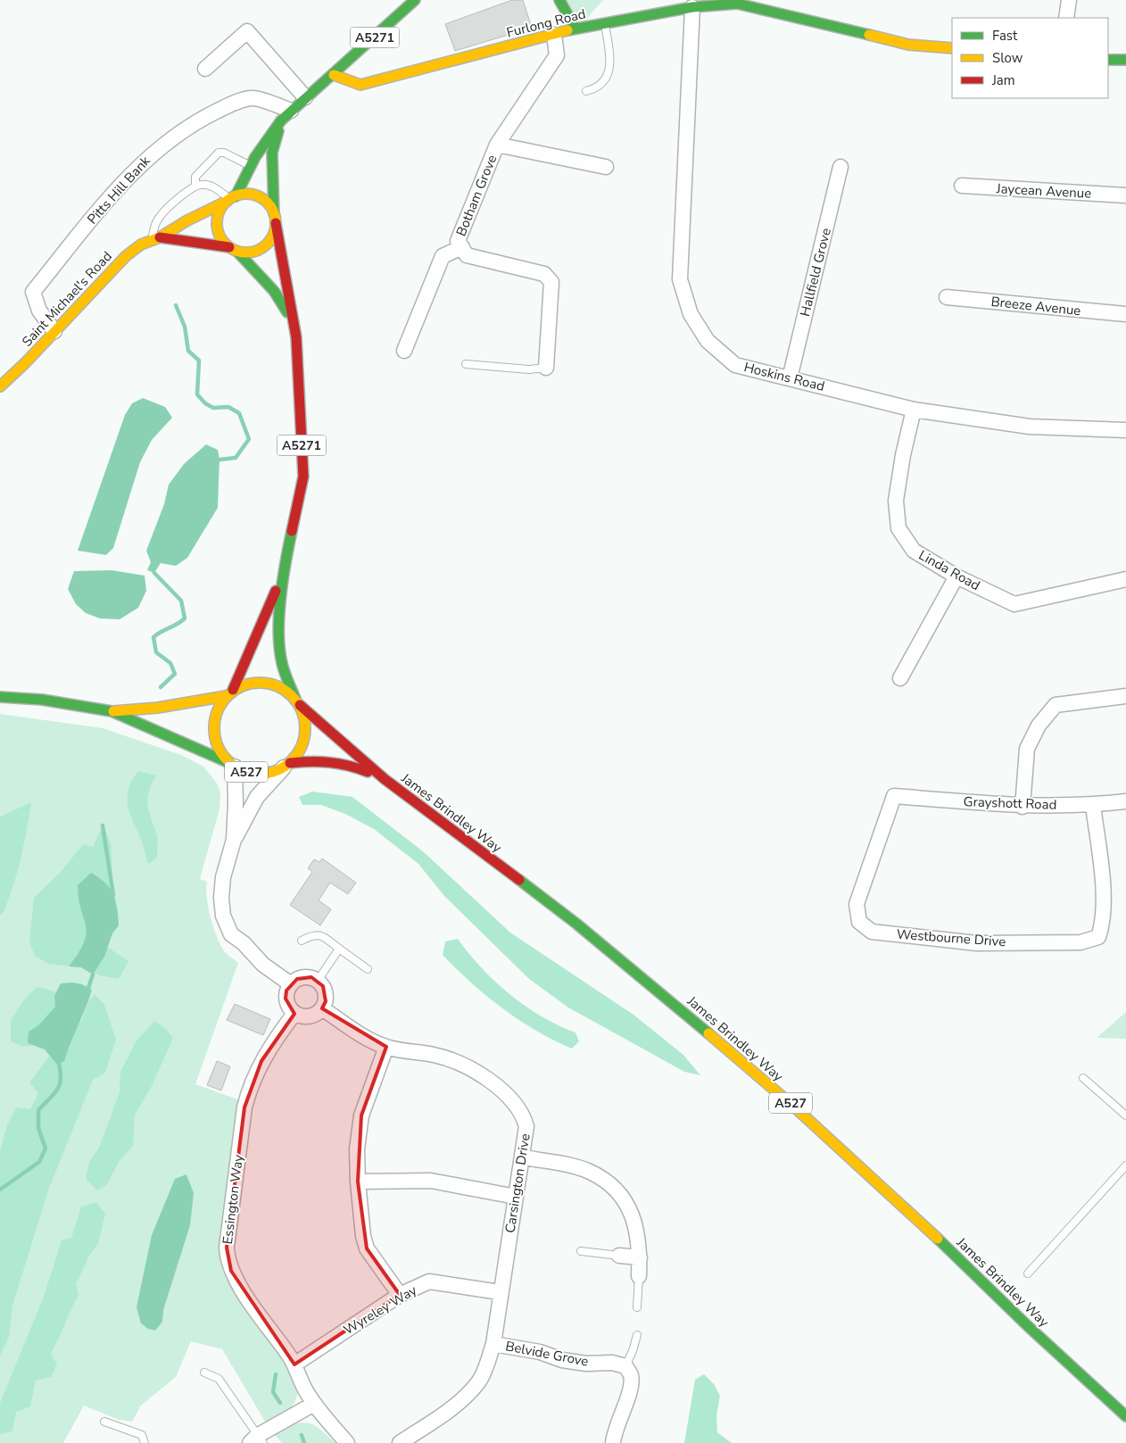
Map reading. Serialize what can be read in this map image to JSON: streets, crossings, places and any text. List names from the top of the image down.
{
  "streets": {
    "main road": [
      "Furlong Road",
      "A5271",
      "Saint Michael's Road",
      "A527",
      "James Brindley Way"
    ],
    "street": [
      "Pitts Hill Bank",
      "Jaycean Avenue",
      "Botham Grove",
      "Hallfield Grove",
      "Breeze Avenue",
      "Hoskins Road",
      "Linda Road",
      "Grayshott Road",
      "Westbourne Drive",
      "Carsington Drive",
      "Essington Way",
      "Wyreley Way",
      "Belvide Grove"
    ]
  },
  "crossings": [
    ["Furlong Road", "A5271"],
    ["Furlong Road", "Hoskins Road"],
    ["A5271", "Pitts Hill Bank"],
    ["A5271", "Saint Michael's Road"],
    ["A5271", "A527"],
    ["A5271", "James Brindley Way"],
    ["Pitts Hill Bank", "Saint Michael's Road"],
    ["Hallfield Grove", "Hoskins Road"],
    ["Hoskins Road", "Linda Road"],
    ["A527", "James Brindley Way"],
    ["Grayshott Road", "Westbourne Drive"],
    ["Carsington Drive", "Essington Way"],
    ["Carsington Drive", "Wyreley Way"],
    ["Carsington Drive", "Belvide Grove"],
    ["Essington Way", "Wyreley Way"]
  ],
  "legend": ["Fast", "Slow", "Jam"]
}
